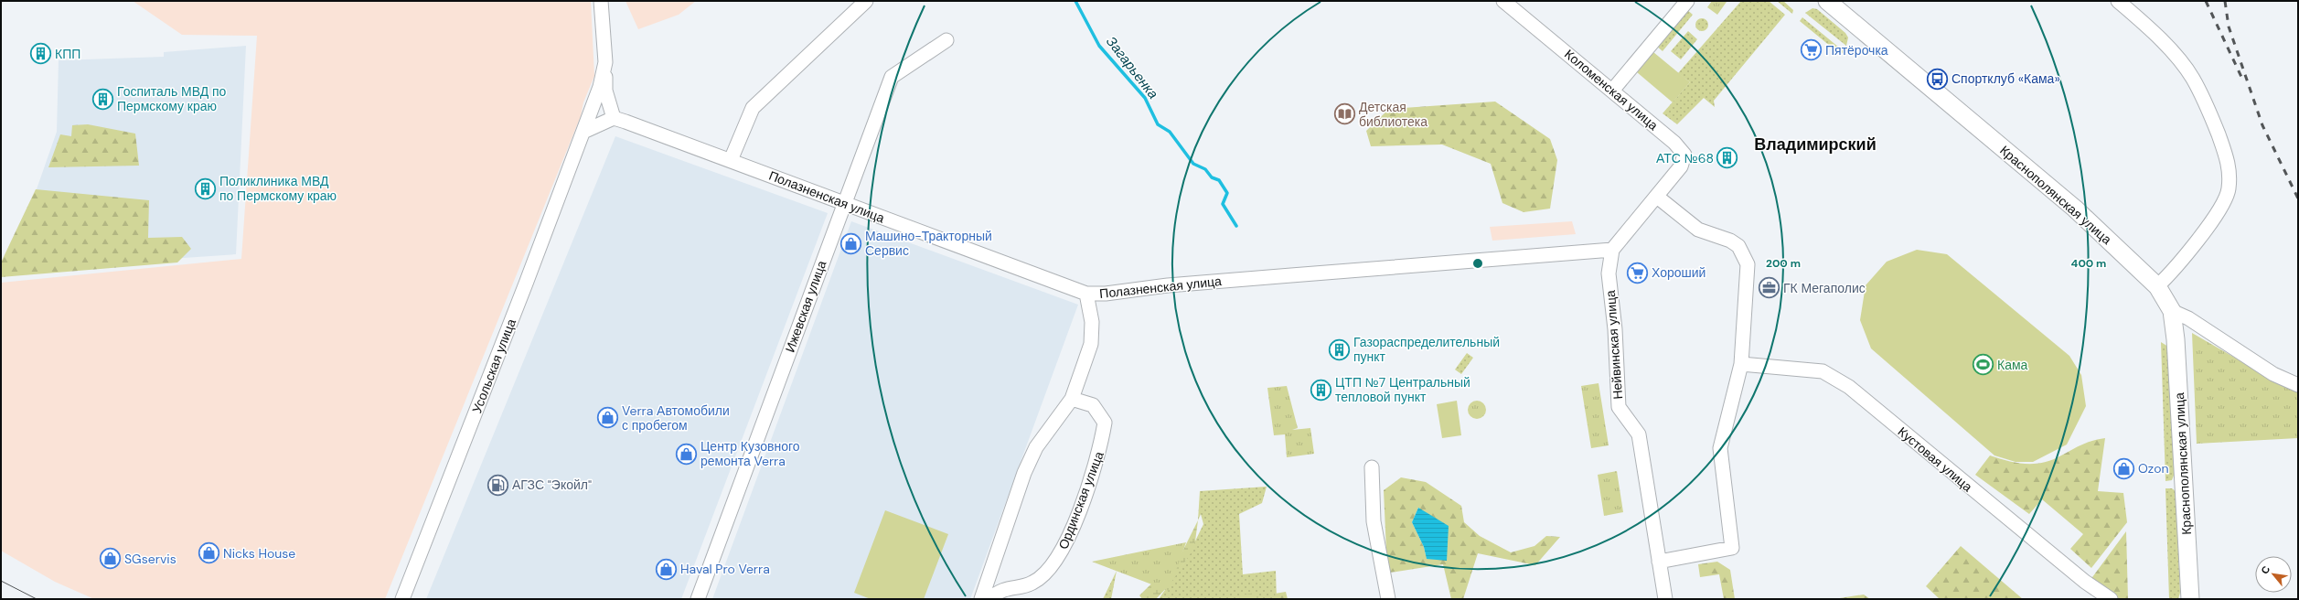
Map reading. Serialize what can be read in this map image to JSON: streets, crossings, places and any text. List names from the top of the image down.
{
  "streets": {
    "main road": ["Краснополянская улица"],
    "street": [
      "Коломенская улица",
      "Полазненская улица",
      "Ижевская улица",
      "Нейвинская улица",
      "Усольская улица",
      "Кустовая улица",
      "Ординская улица"
    ]
  },
  "crossings": [
    ["Полазненская улица", "Ижевская улица"],
    ["Полазненская улица", "Нейвинская улица"]
  ],
  "districts": ["Владимирский"],
  "water": ["Загарьенка"],
  "places": {
    "supermarket": ["Пятёрочка", "Хороший"],
    "building": [
      "КПП",
      "Госпиталь МВД по Пермскому краю",
      "АТС №68",
      "Поликлиника МВД по Пермскому краю",
      "Газораспределительный пункт",
      "ЦТП №7 Центральный тепловой пункт"
    ],
    "bus stop": ["Спортклуб «Кама»"],
    "library": ["Детская библиотека"],
    "shop": [
      "Машино-Тракторный Сервис",
      "Verra Автомобили с пробегом",
      "Центр Кузовного ремонта Verra",
      "Ozon",
      "Nicks House",
      "SGservis",
      "Haval Pro Verra"
    ],
    "office": ["ГК Мегаполис"],
    "sports": ["Кама"],
    "fuel station": ["АГЗС \"Экойл\""]
  },
  "north": "top left",
  "rings": ["200 m", "400 m"]
}
